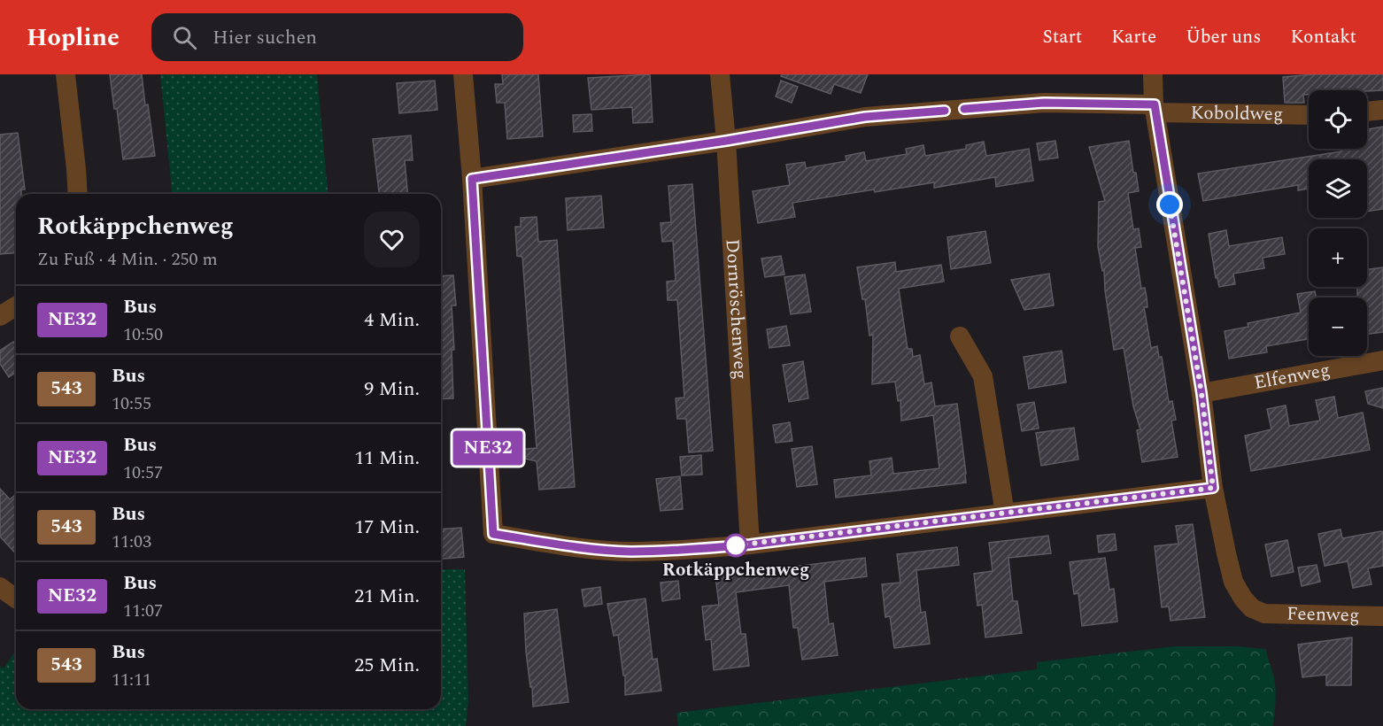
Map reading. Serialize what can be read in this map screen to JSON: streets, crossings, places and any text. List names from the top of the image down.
{
  "streets": {
    "street": [
      "Koboldweg",
      "Dornröschenweg",
      "Elfenweg",
      "Feenweg"
    ]
  },
  "crossings": [
    ["Koboldweg", "Dornröschenweg"]
  ],
  "places": ["Rotkäppchenweg"],
  "lines": ["bus line NE32"],
  "page": {
    "header": "Hopline",
    "search": "Hier suchen",
    "nav": [
      "Start",
      "Karte",
      "Über uns",
      "Kontakt"
    ],
    "on_map": "NE32",
    "map_buttons": ["+", "−"],
    "heading": ["Rotkäppchenweg", "Zu Fuß · 4 Min. · 250 m"],
    "list": [
      {
        "mark": "NE32",
        "name": "Bus",
        "note": "10:50",
        "value": "4 Min."
      },
      {
        "mark": "543",
        "name": "Bus",
        "note": "10:55",
        "value": "9 Min."
      },
      {
        "mark": "NE32",
        "name": "Bus",
        "note": "10:57",
        "value": "11 Min."
      },
      {
        "mark": "543",
        "name": "Bus",
        "note": "11:03",
        "value": "17 Min."
      },
      {
        "mark": "NE32",
        "name": "Bus",
        "note": "11:07",
        "value": "21 Min."
      },
      {
        "mark": "543",
        "name": "Bus",
        "note": "11:11",
        "value": "25 Min."
      }
    ]
  }
}
